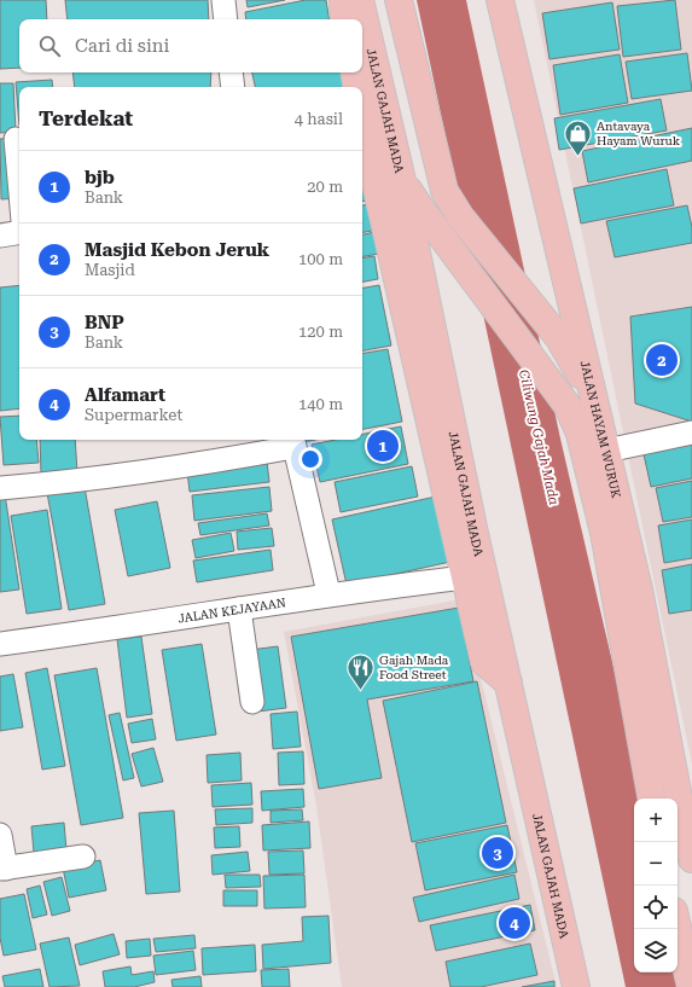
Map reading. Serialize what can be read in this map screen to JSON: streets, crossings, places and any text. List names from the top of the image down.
{
  "streets": {
    "main road": ["JALAN GAJAH MADA", "JALAN HAYAM WURUK"],
    "street": ["JALAN KEJAYAAN"]
  },
  "crossings": [
    ["JALAN GAJAH MADA", "JALAN HAYAM WURUK"]
  ],
  "water": ["Ciliwung Gajah Mada"],
  "places": {
    "shop": ["Antavaya Hayam Wuruk"],
    "restaurant": ["Gajah Mada Food Street"]
  },
  "page": {
    "search": "Cari di sini",
    "heading": ["Terdekat", "4 hasil"],
    "list": [
      {
        "mark": "1",
        "name": "bjb",
        "note": "Bank",
        "value": "20 m"
      },
      {
        "mark": "2",
        "name": "Masjid Kebon Jeruk",
        "note": "Masjid",
        "value": "100 m"
      },
      {
        "mark": "3",
        "name": "BNP",
        "note": "Bank",
        "value": "120 m"
      },
      {
        "mark": "4",
        "name": "Alfamart",
        "note": "Supermarket",
        "value": "140 m"
      }
    ],
    "pins": [
      "2",
      "1",
      "3",
      "4"
    ],
    "map_buttons": ["+", "−"]
  }
}
